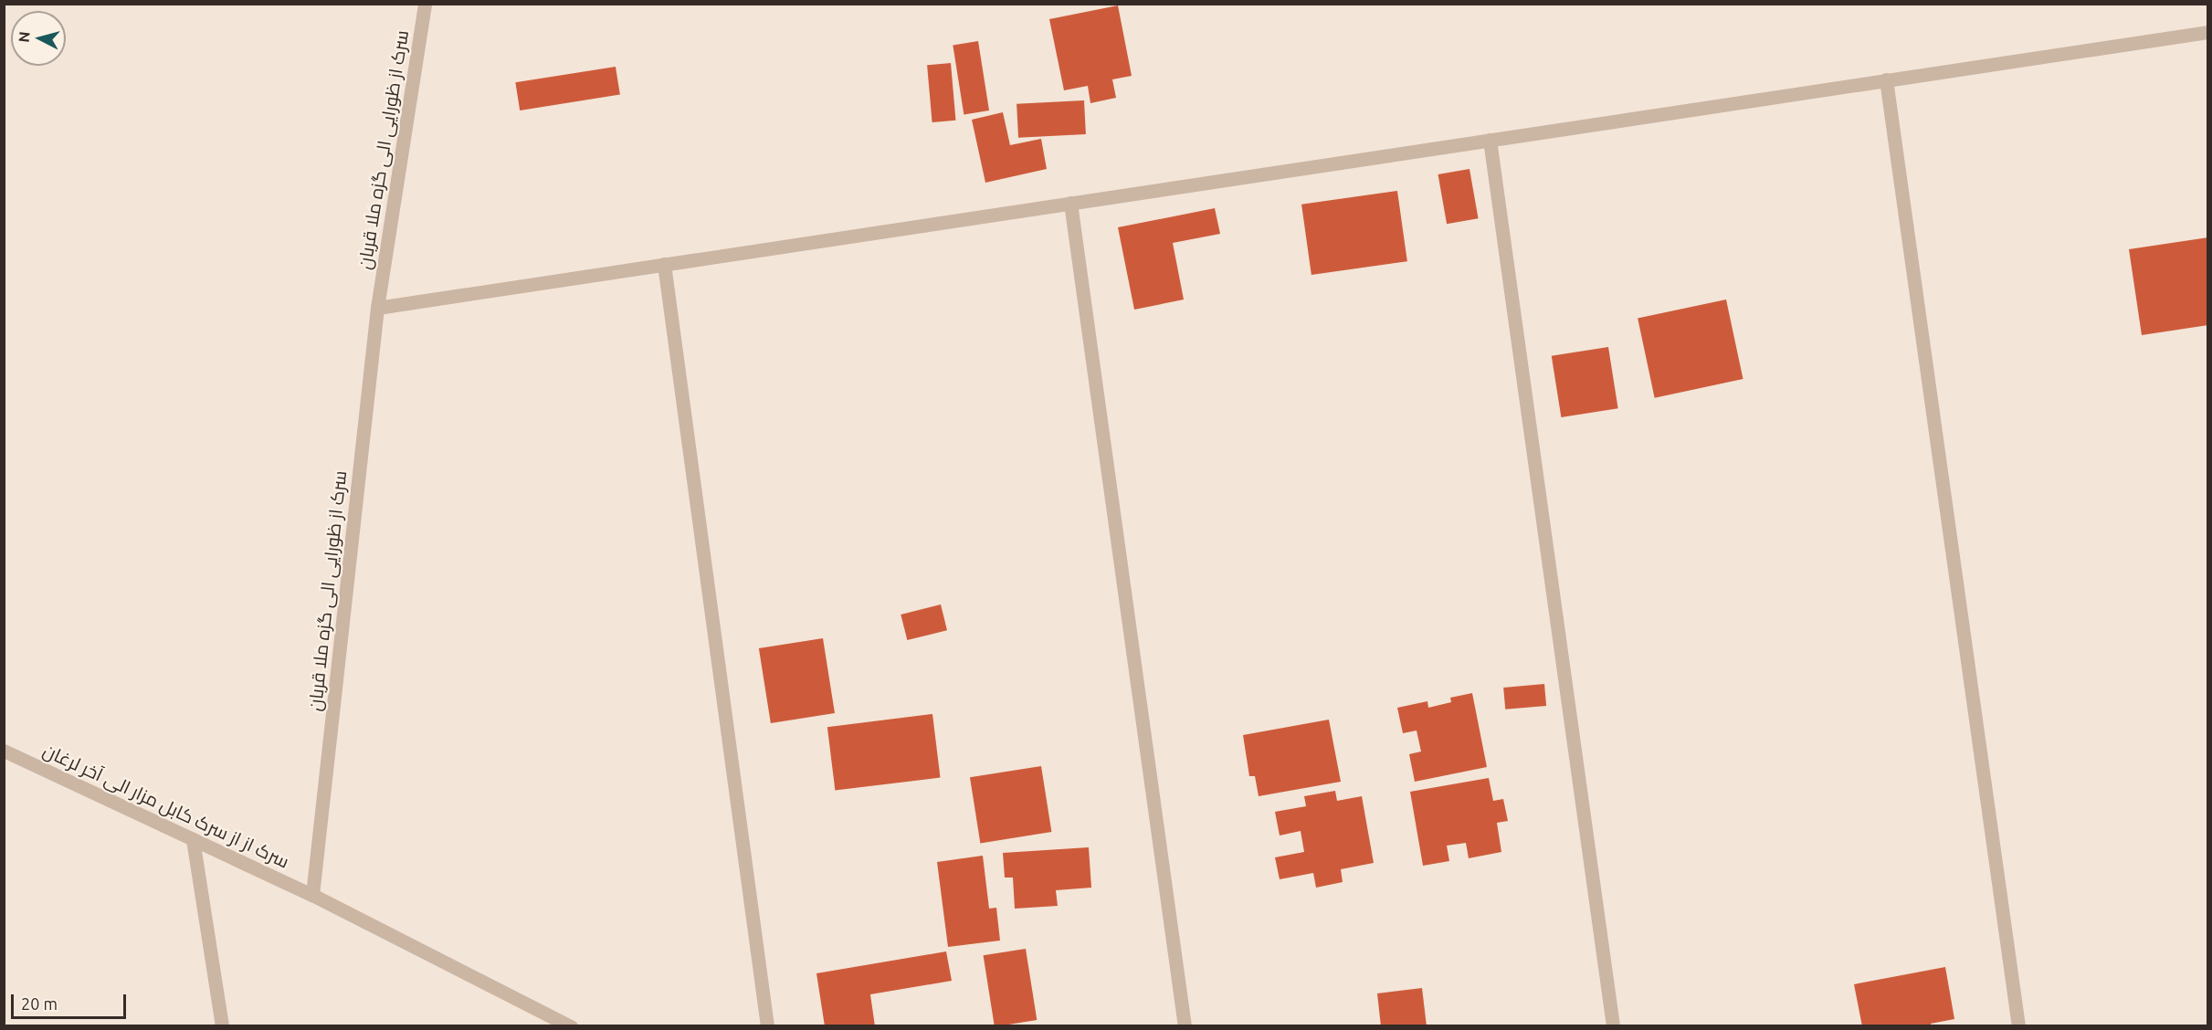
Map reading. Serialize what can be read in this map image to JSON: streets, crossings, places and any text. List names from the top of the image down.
{
  "streets": {
    "street": ["سرک از ظورایی الی گزه ملا قربان", "سرک از از سرک کابل مزار الی آخر لرغان"]
  },
  "crossings": [
    ["سرک از ظورایی الی گزه ملا قربان", "سرک از از سرک کابل مزار الی آخر لرغان"]
  ],
  "scale_bar": "20 m",
  "north": "left"
}
